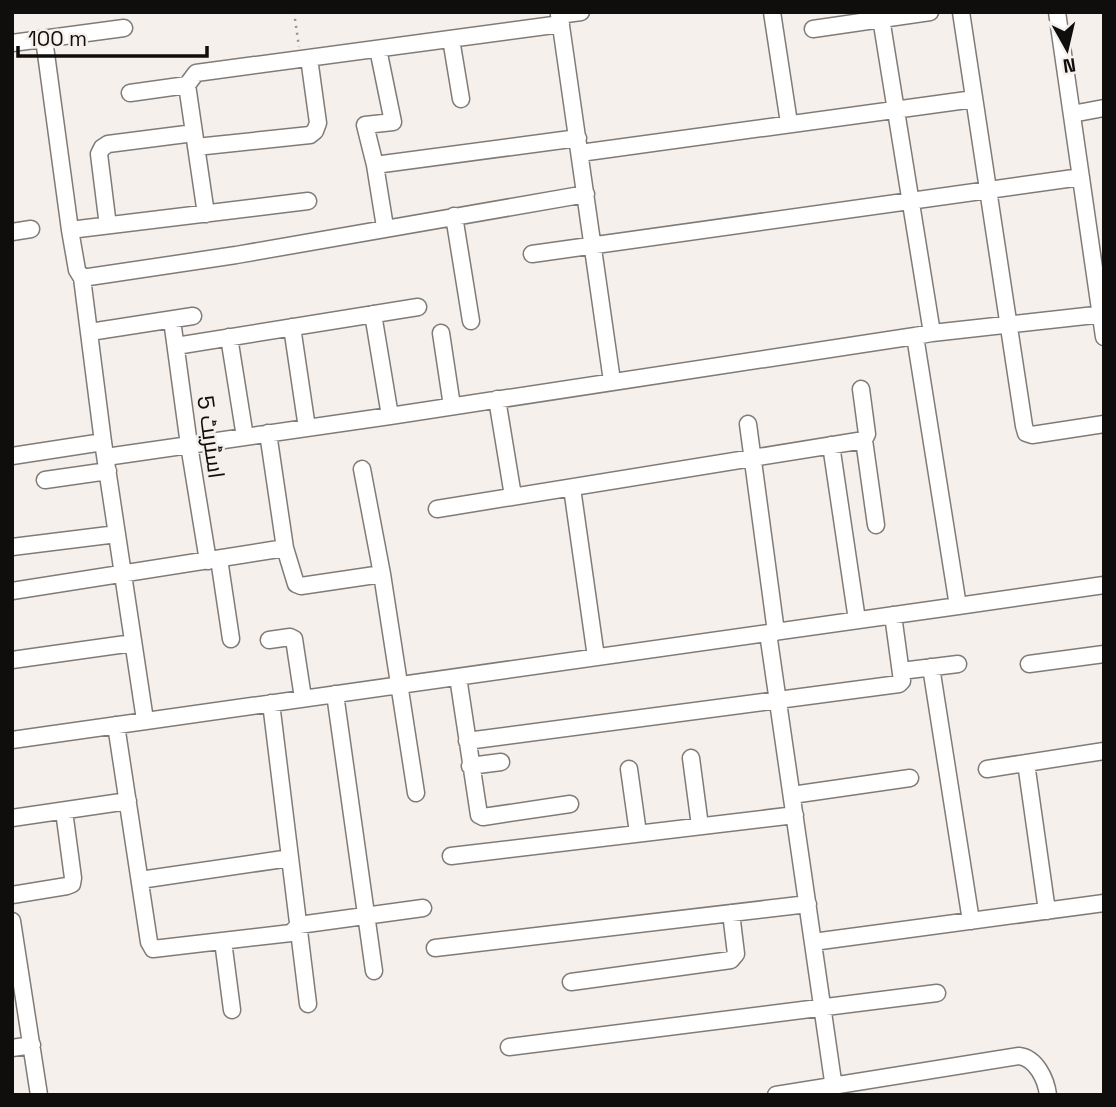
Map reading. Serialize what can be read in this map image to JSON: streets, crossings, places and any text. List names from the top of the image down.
{
  "streets": {
    "street": ["اسٹریٹ 5"]
  },
  "scale_bar": "100 m",
  "north": "bottom"
}
